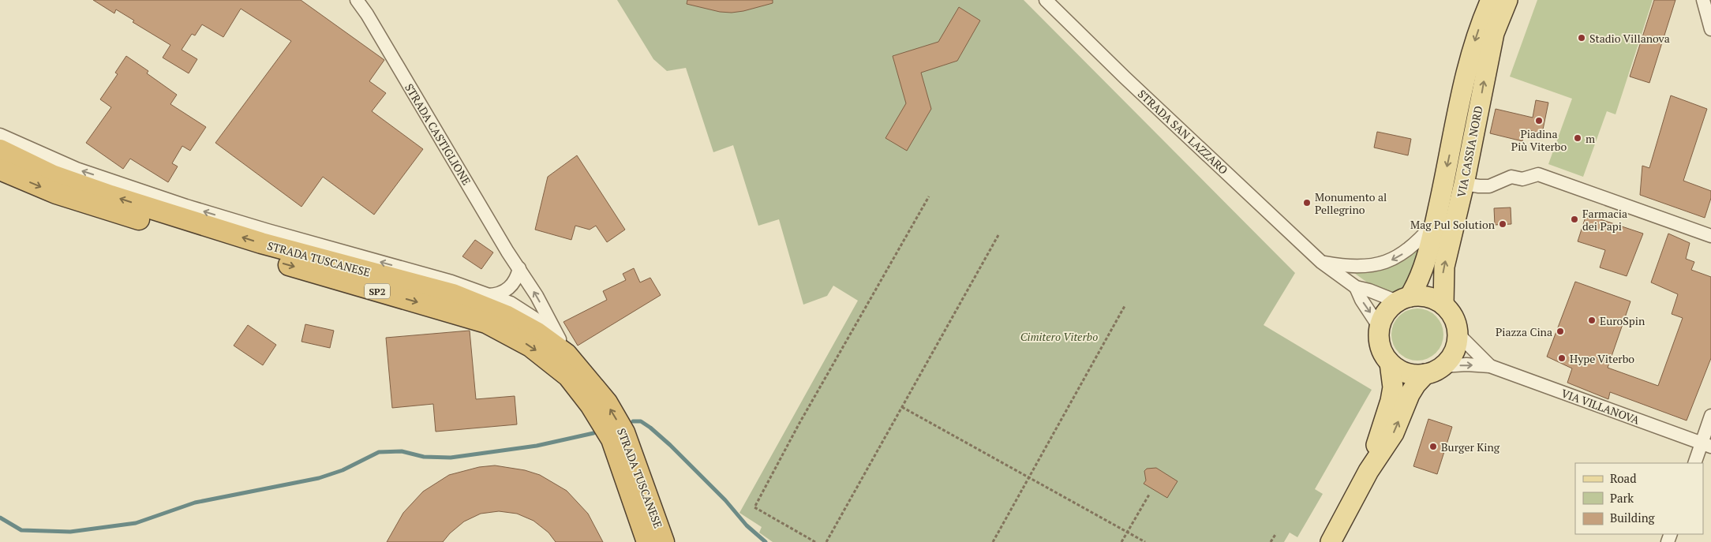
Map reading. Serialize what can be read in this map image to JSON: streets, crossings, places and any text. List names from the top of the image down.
{
  "streets": {
    "highway": ["STRADA TUSCANESE", "SP2"],
    "main road": ["VIA CASSIA NORD"],
    "street": ["STRADA SAN LAZZARO", "STRADA CASTIGLIONE", "VIA VILLANOVA"]
  },
  "crossings": [
    ["STRADA SAN LAZZARO", "VIA CASSIA NORD"],
    ["STRADA SAN LAZZARO", "VIA VILLANOVA"],
    ["STRADA CASTIGLIONE", "STRADA TUSCANESE"],
    ["VIA CASSIA NORD", "VIA VILLANOVA"]
  ],
  "parks": ["Cimitero Viterbo"],
  "places": [
    "Stadio Villanova",
    "Piadina Più Viterbo",
    "m",
    "Monumento al Pellegrino",
    "Farmacia dei Papi",
    "Mag Pul Solution",
    "EuroSpin",
    "Piazza Cina",
    "Hype Viterbo",
    "Burger King"
  ],
  "legend": ["Road", "Park", "Building"]
}
